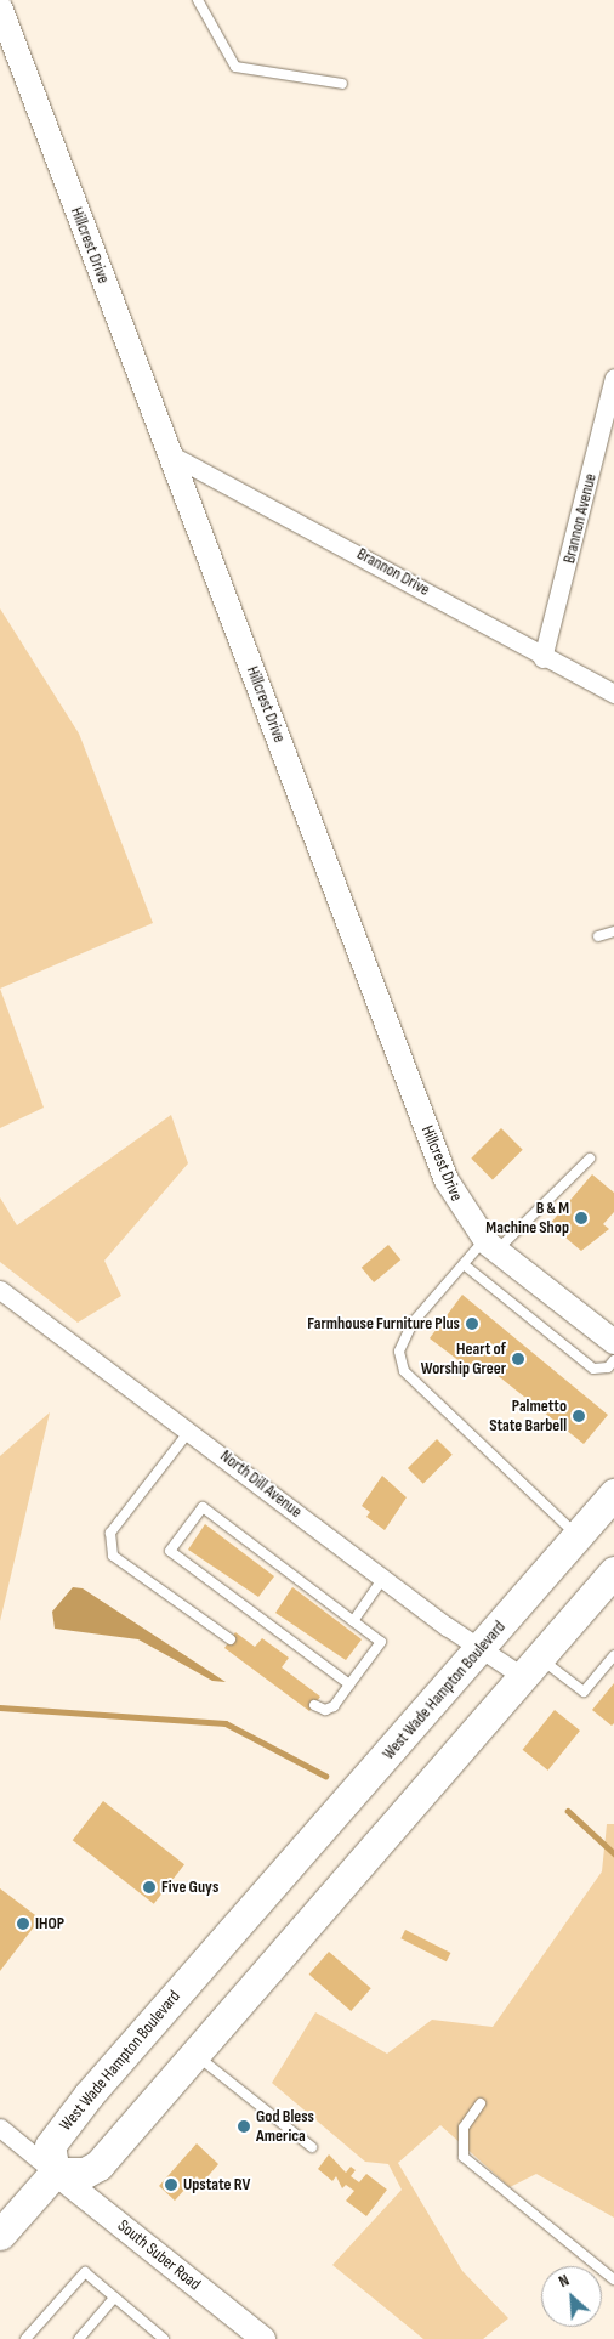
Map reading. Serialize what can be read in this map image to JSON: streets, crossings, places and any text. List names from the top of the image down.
{
  "streets": {
    "main road": ["West Wade Hampton Boulevard"],
    "street": [
      "Hillcrest Drive",
      "Brannon Avenue",
      "Brannon Drive",
      "North Dill Avenue",
      "South Suber Road"
    ]
  },
  "crossings": [
    ["Hillcrest Drive", "Brannon Drive"],
    ["Brannon Avenue", "Brannon Drive"],
    ["North Dill Avenue", "West Wade Hampton Boulevard"],
    ["West Wade Hampton Boulevard", "South Suber Road"]
  ],
  "places": [
    "B & M Machine Shop",
    "Farmhouse Furniture Plus",
    "Heart of Worship Greer",
    "Palmetto State Barbell",
    "Five Guys",
    "IHOP",
    "God Bless America",
    "Upstate RV"
  ],
  "north": "top left"
}
